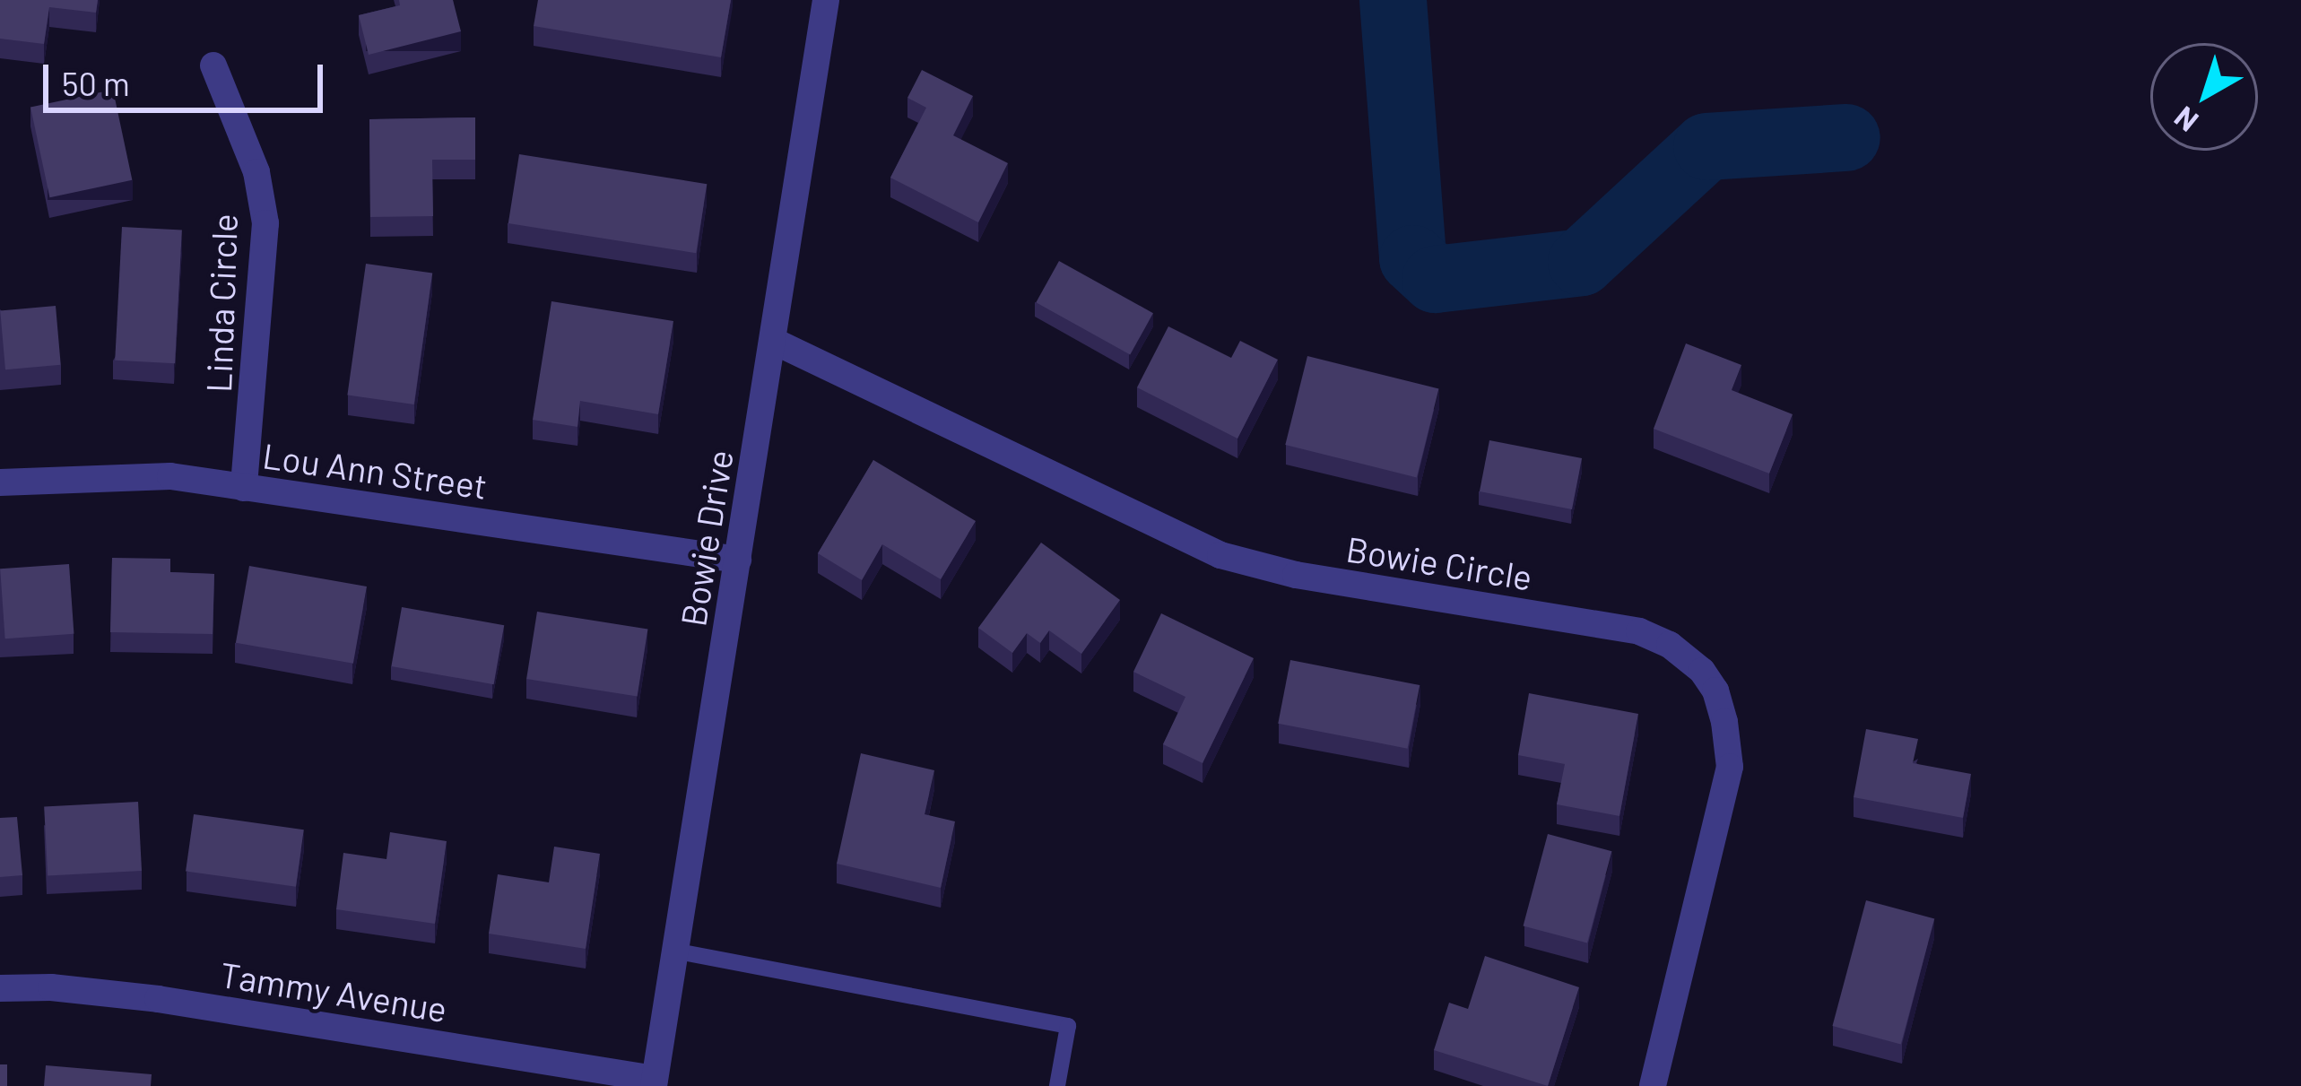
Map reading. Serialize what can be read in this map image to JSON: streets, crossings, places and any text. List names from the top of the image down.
{
  "streets": {
    "street": [
      "Linda Circle",
      "Lou Ann Street",
      "Bowie Drive",
      "Bowie Circle",
      "Tammy Avenue"
    ]
  },
  "crossings": [
    ["Linda Circle", "Lou Ann Street"],
    ["Lou Ann Street", "Bowie Drive"],
    ["Bowie Drive", "Bowie Circle"],
    ["Bowie Drive", "Tammy Avenue"]
  ],
  "scale_bar": "50 m",
  "north": "bottom left"
}
